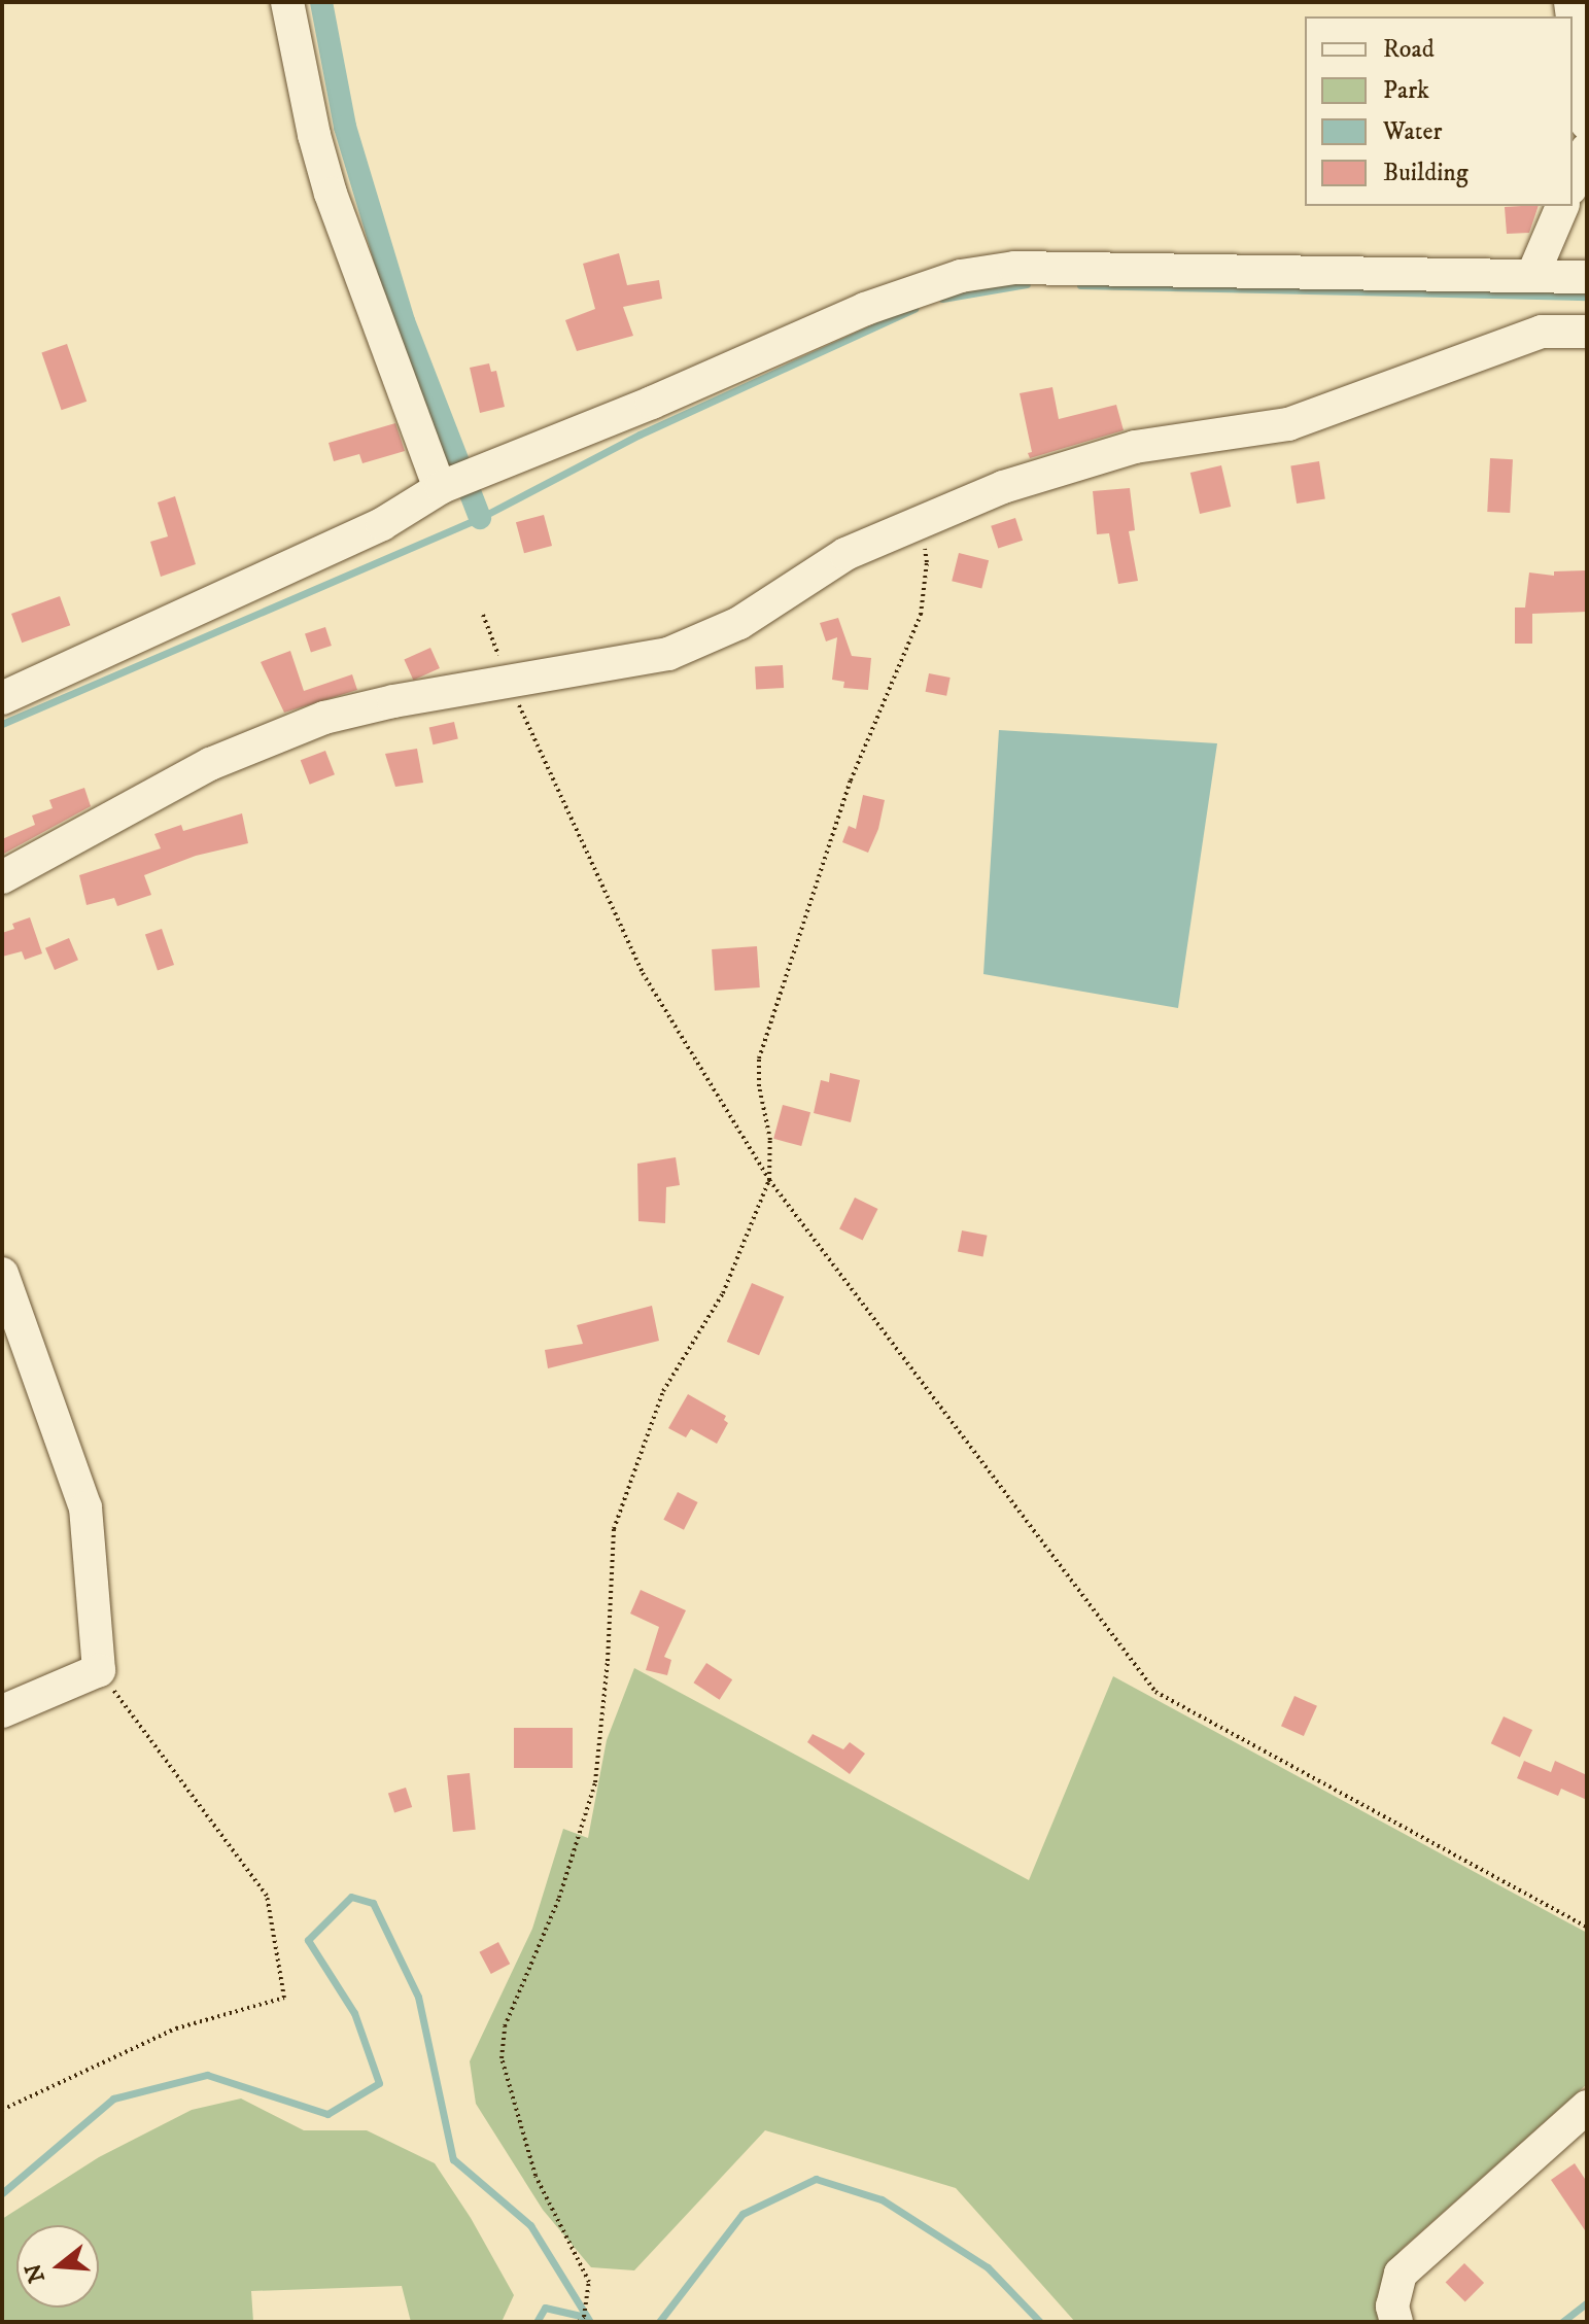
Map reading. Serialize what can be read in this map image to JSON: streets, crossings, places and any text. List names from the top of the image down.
{
  "legend": [
    "Road",
    "Park",
    "Water",
    "Building"
  ],
  "north": "left"
}
